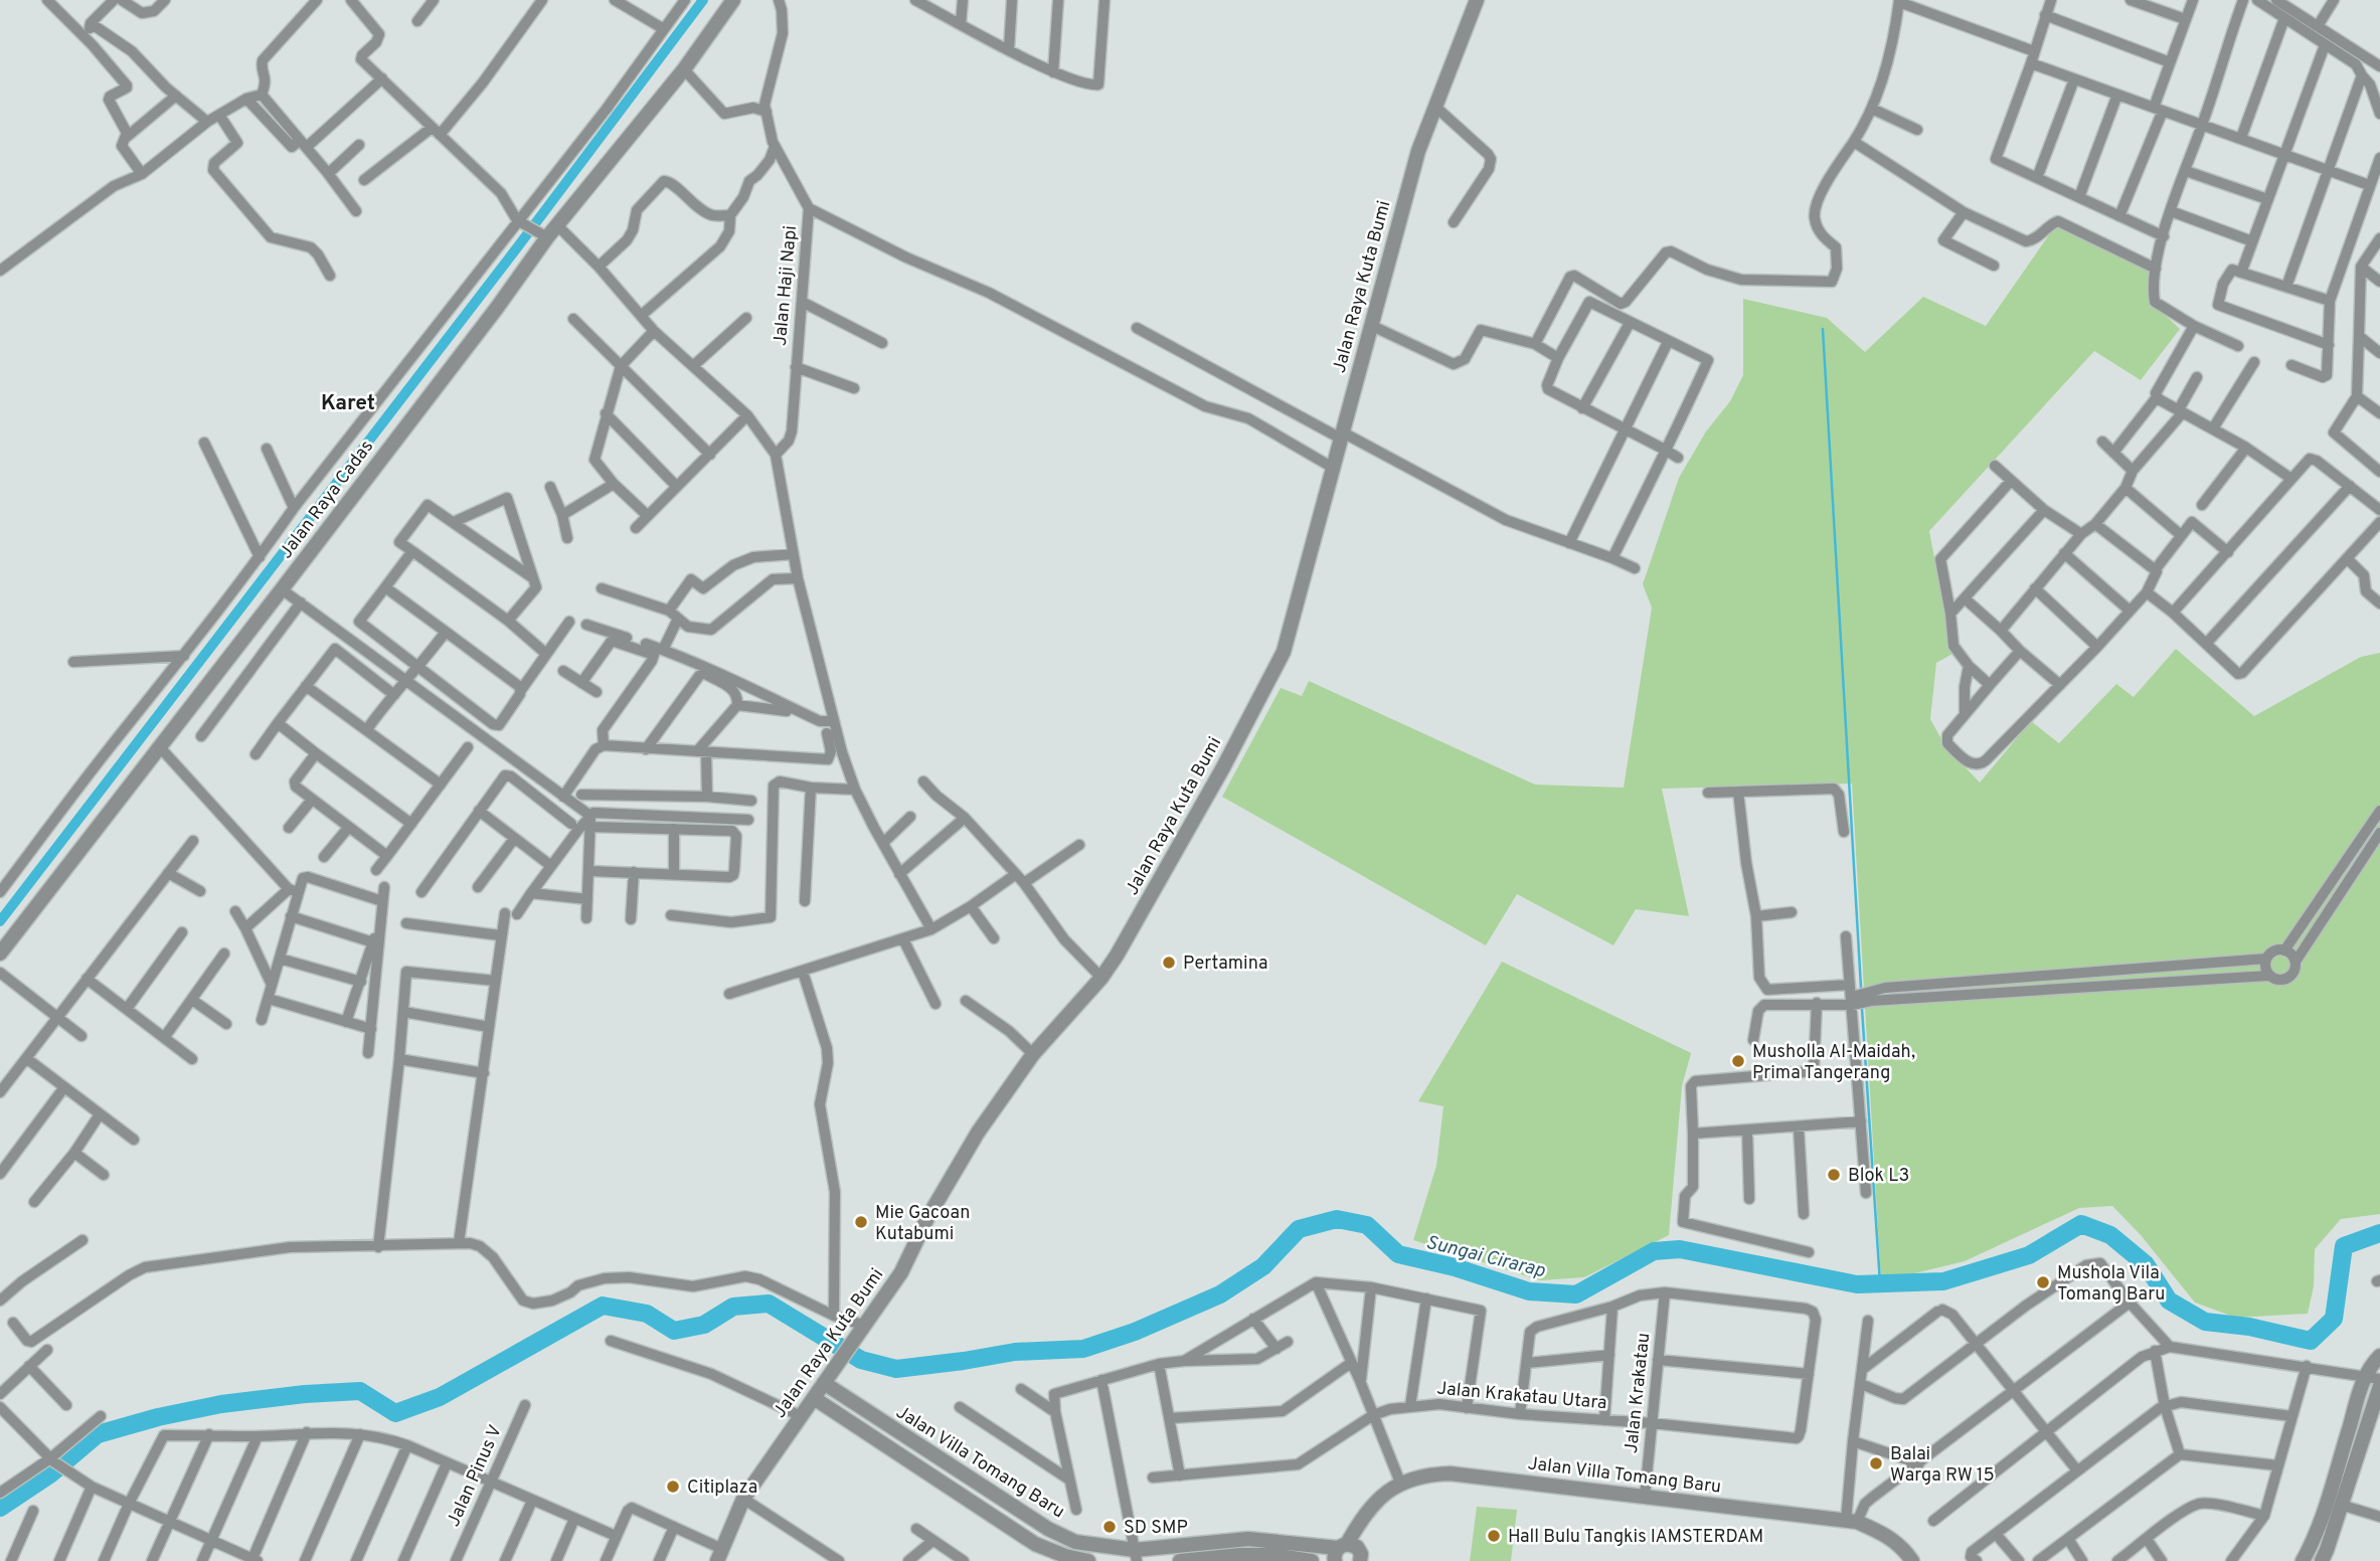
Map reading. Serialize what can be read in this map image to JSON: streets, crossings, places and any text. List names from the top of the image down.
{
  "streets": {
    "street": [
      "Jalan Haji Napi",
      "Jalan Raya Kuta Bumi",
      "Jalan Raya Cadas",
      "Jalan Krakatau",
      "Jalan Krakatau Utara",
      "Jalan Villa Tomang Baru",
      "Jalan Pinus V"
    ]
  },
  "crossings": [
    ["Jalan Raya Kuta Bumi", "Jalan Villa Tomang Baru"],
    ["Jalan Krakatau", "Jalan Krakatau Utara"],
    ["Jalan Krakatau", "Jalan Villa Tomang Baru"]
  ],
  "districts": ["Karet"],
  "water": ["Sungai Cirarap"],
  "places": [
    "Pertamina",
    "Musholla Al-Maidah, Prima Tangerang",
    "Blok L3",
    "Mie Gacoan Kutabumi",
    "Mushola Vila Tomang Baru",
    "Balai Warga RW 15",
    "Citiplaza",
    "SD SMP",
    "Hall Bulu Tangkis IAMSTERDAM"
  ]
}
